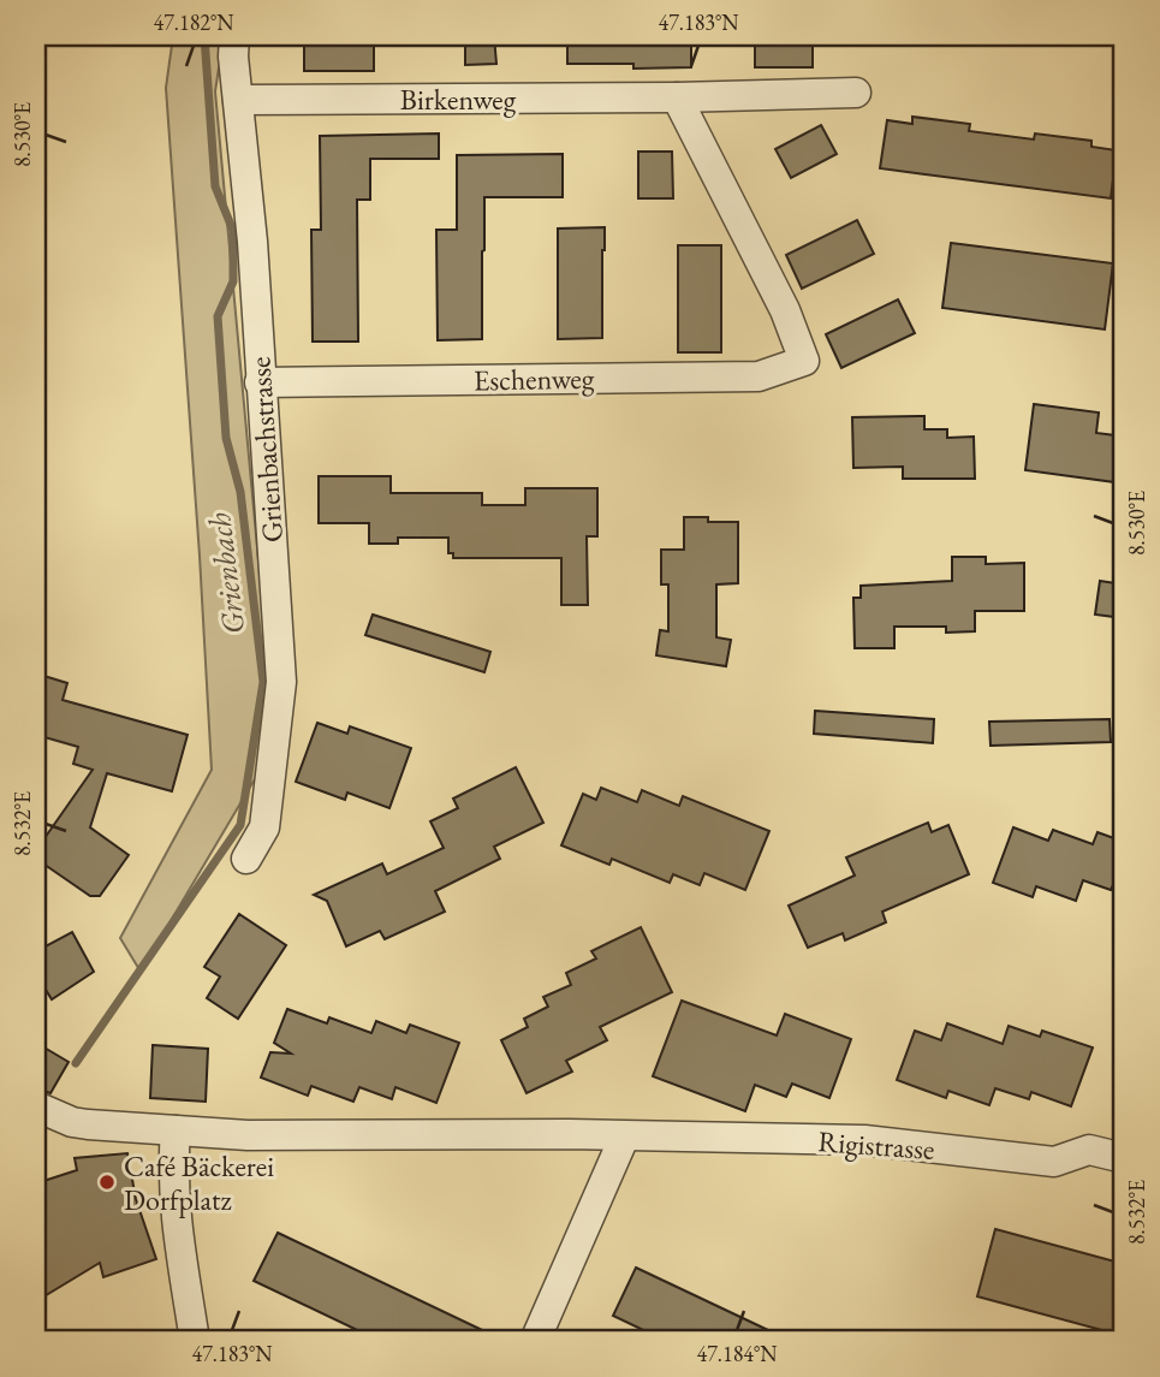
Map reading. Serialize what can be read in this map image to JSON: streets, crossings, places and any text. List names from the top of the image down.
{
  "streets": {
    "street": [
      "Birkenweg",
      "Eschenweg",
      "Grienbachstrasse",
      "Rigistrasse"
    ]
  },
  "crossings": [
    ["Birkenweg", "Eschenweg"],
    ["Birkenweg", "Grienbachstrasse"],
    ["Eschenweg", "Grienbachstrasse"]
  ],
  "water": ["Grienbach"],
  "places": ["Café Bäckerei Dorfplatz"],
  "coordinates": [
    "47.182°N",
    "47.183°N",
    "8.530°E",
    "8.532°E",
    "47.184°N"
  ]
}
